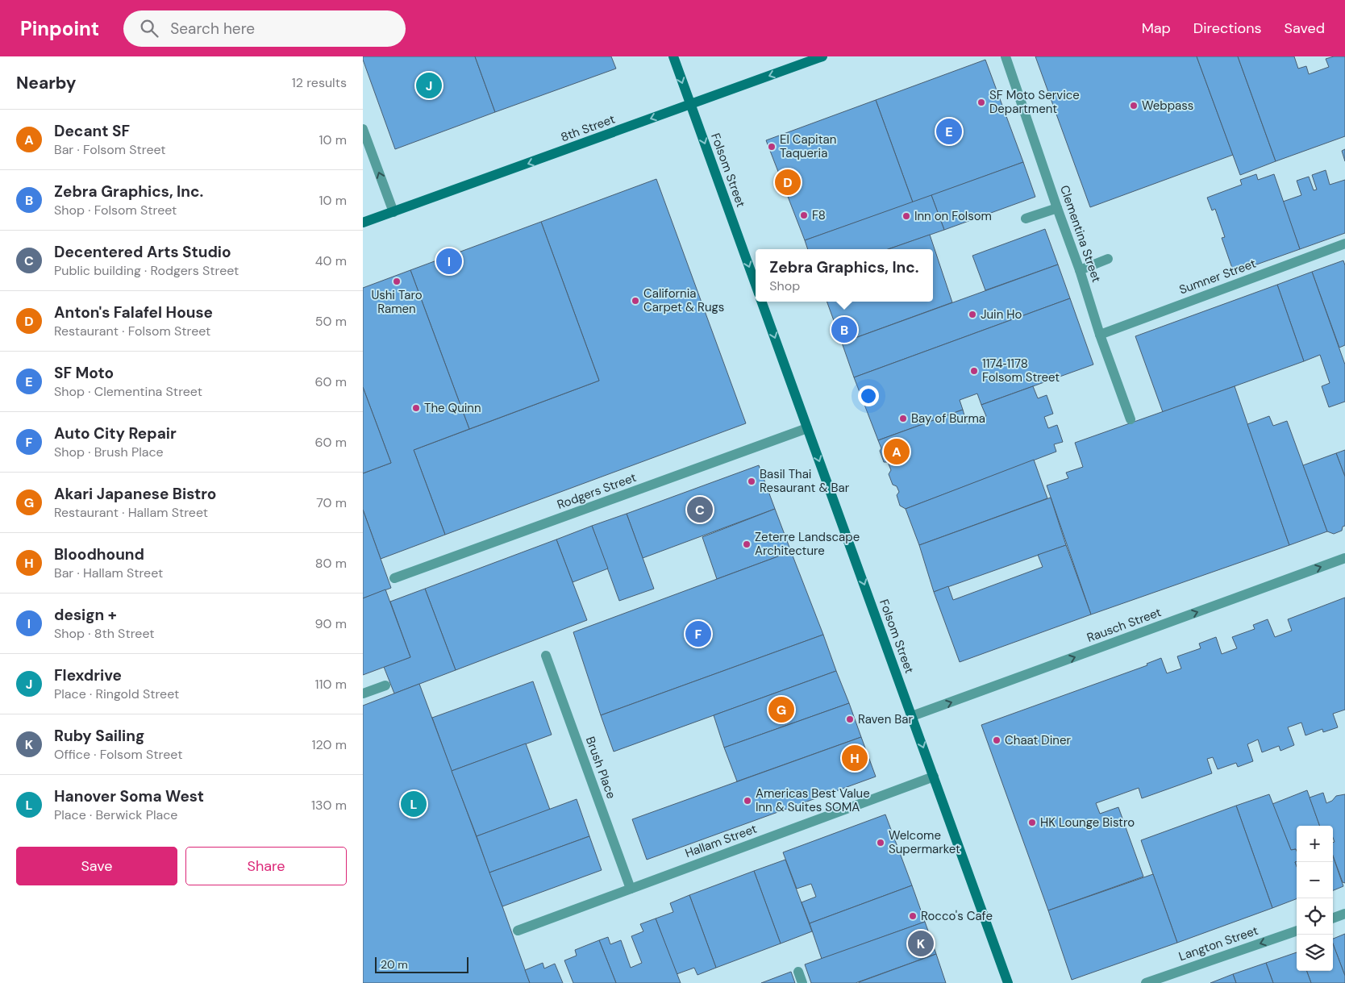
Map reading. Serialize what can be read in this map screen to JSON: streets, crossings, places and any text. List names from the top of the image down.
{
  "streets": {
    "main road": ["8th Street", "Folsom Street"],
    "street": [
      "Clementina Street",
      "Sumner Street",
      "Rodgers Street",
      "Rausch Street",
      "Brush Place",
      "Hallam Street",
      "Langton Street"
    ]
  },
  "crossings": [
    ["8th Street", "Folsom Street"],
    ["Folsom Street", "Rodgers Street"],
    ["Folsom Street", "Rausch Street"],
    ["Folsom Street", "Hallam Street"],
    ["Clementina Street", "Sumner Street"],
    ["Brush Place", "Hallam Street"]
  ],
  "one_way": [
    "8th Street",
    "Folsom Street",
    "Rausch Street",
    "Langton Street"
  ],
  "places": [
    "SF Moto Service Department",
    "Webpass",
    "El Capitan Taqueria",
    "F8",
    "Inn on Folsom",
    "Ushi Taro Ramen",
    "California Carpet & Rugs",
    "Juin Ho",
    "1174‐1178 Folsom Street",
    "The Quinn",
    "Bay of Burma",
    "Basil Thai Resaurant & Bar",
    "Zeterre Landscape Architecture",
    "Raven Bar",
    "Chaat Diner",
    "Americas Best Value Inn & Suites SOMA",
    "HK Lounge Bistro",
    "Welcome Supermarket",
    "Rocco's Cafe"
  ],
  "scale_bar": "20 m",
  "page": {
    "header": "Pinpoint",
    "search": "Search here",
    "nav": ["Map", "Directions", "Saved"],
    "heading": ["Nearby", "12 results"],
    "pins": [
      "J",
      "E",
      "D",
      "I",
      "B",
      "A",
      "C",
      "F",
      "G",
      "H",
      "L",
      "K"
    ],
    "list": [
      {
        "mark": "A",
        "name": "Decant SF",
        "note": "Bar · Folsom Street",
        "value": "10 m"
      },
      {
        "mark": "B",
        "name": "Zebra Graphics, Inc.",
        "note": "Shop · Folsom Street",
        "value": "10 m"
      },
      {
        "mark": "C",
        "name": "Decentered Arts Studio",
        "note": "Public building · Rodgers Street",
        "value": "40 m"
      },
      {
        "mark": "D",
        "name": "Anton's Falafel House",
        "note": "Restaurant · Folsom Street",
        "value": "50 m"
      },
      {
        "mark": "E",
        "name": "SF Moto",
        "note": "Shop · Clementina Street",
        "value": "60 m"
      },
      {
        "mark": "F",
        "name": "Auto City Repair",
        "note": "Shop · Brush Place",
        "value": "60 m"
      },
      {
        "mark": "G",
        "name": "Akari Japanese Bistro",
        "note": "Restaurant · Hallam Street",
        "value": "70 m"
      },
      {
        "mark": "H",
        "name": "Bloodhound",
        "note": "Bar · Hallam Street",
        "value": "80 m"
      },
      {
        "mark": "I",
        "name": "design +",
        "note": "Shop · 8th Street",
        "value": "90 m"
      },
      {
        "mark": "J",
        "name": "Flexdrive",
        "note": "Place · Ringold Street",
        "value": "110 m"
      },
      {
        "mark": "K",
        "name": "Ruby Sailing",
        "note": "Office · Folsom Street",
        "value": "120 m"
      },
      {
        "mark": "L",
        "name": "Hanover Soma West",
        "note": "Place · Berwick Place",
        "value": "130 m"
      }
    ],
    "popup": ["Zebra Graphics, Inc.", "Shop"],
    "map_buttons": ["+", "−"],
    "buttons": ["Save", "Share"],
    "scale": "20 m"
  }
}
